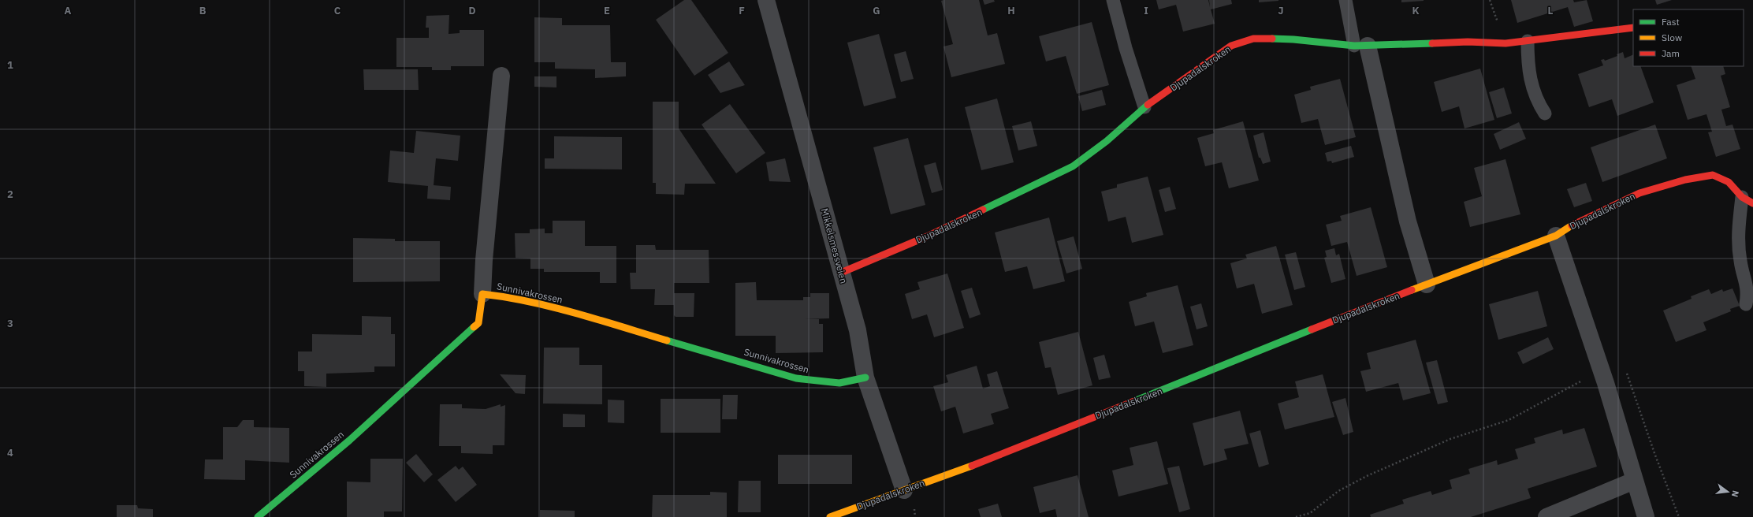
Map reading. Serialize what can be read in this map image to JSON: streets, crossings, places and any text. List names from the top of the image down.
{
  "streets": {
    "street": ["Djupadalskroken", "Mikkelsmessveien", "Sunnivakrossen"]
  },
  "crossings": [
    ["Djupadalskroken", "Mikkelsmessveien"],
    ["Mikkelsmessveien", "Sunnivakrossen"]
  ],
  "legend": ["Fast", "Slow", "Jam"],
  "north": "right",
  "grid": {
    "columns": [
      "A",
      "B",
      "C",
      "D",
      "E",
      "F",
      "G",
      "H",
      "I",
      "J",
      "K",
      "L"
    ],
    "rows": [
      "1",
      "2",
      "3",
      "4"
    ]
  }
}
